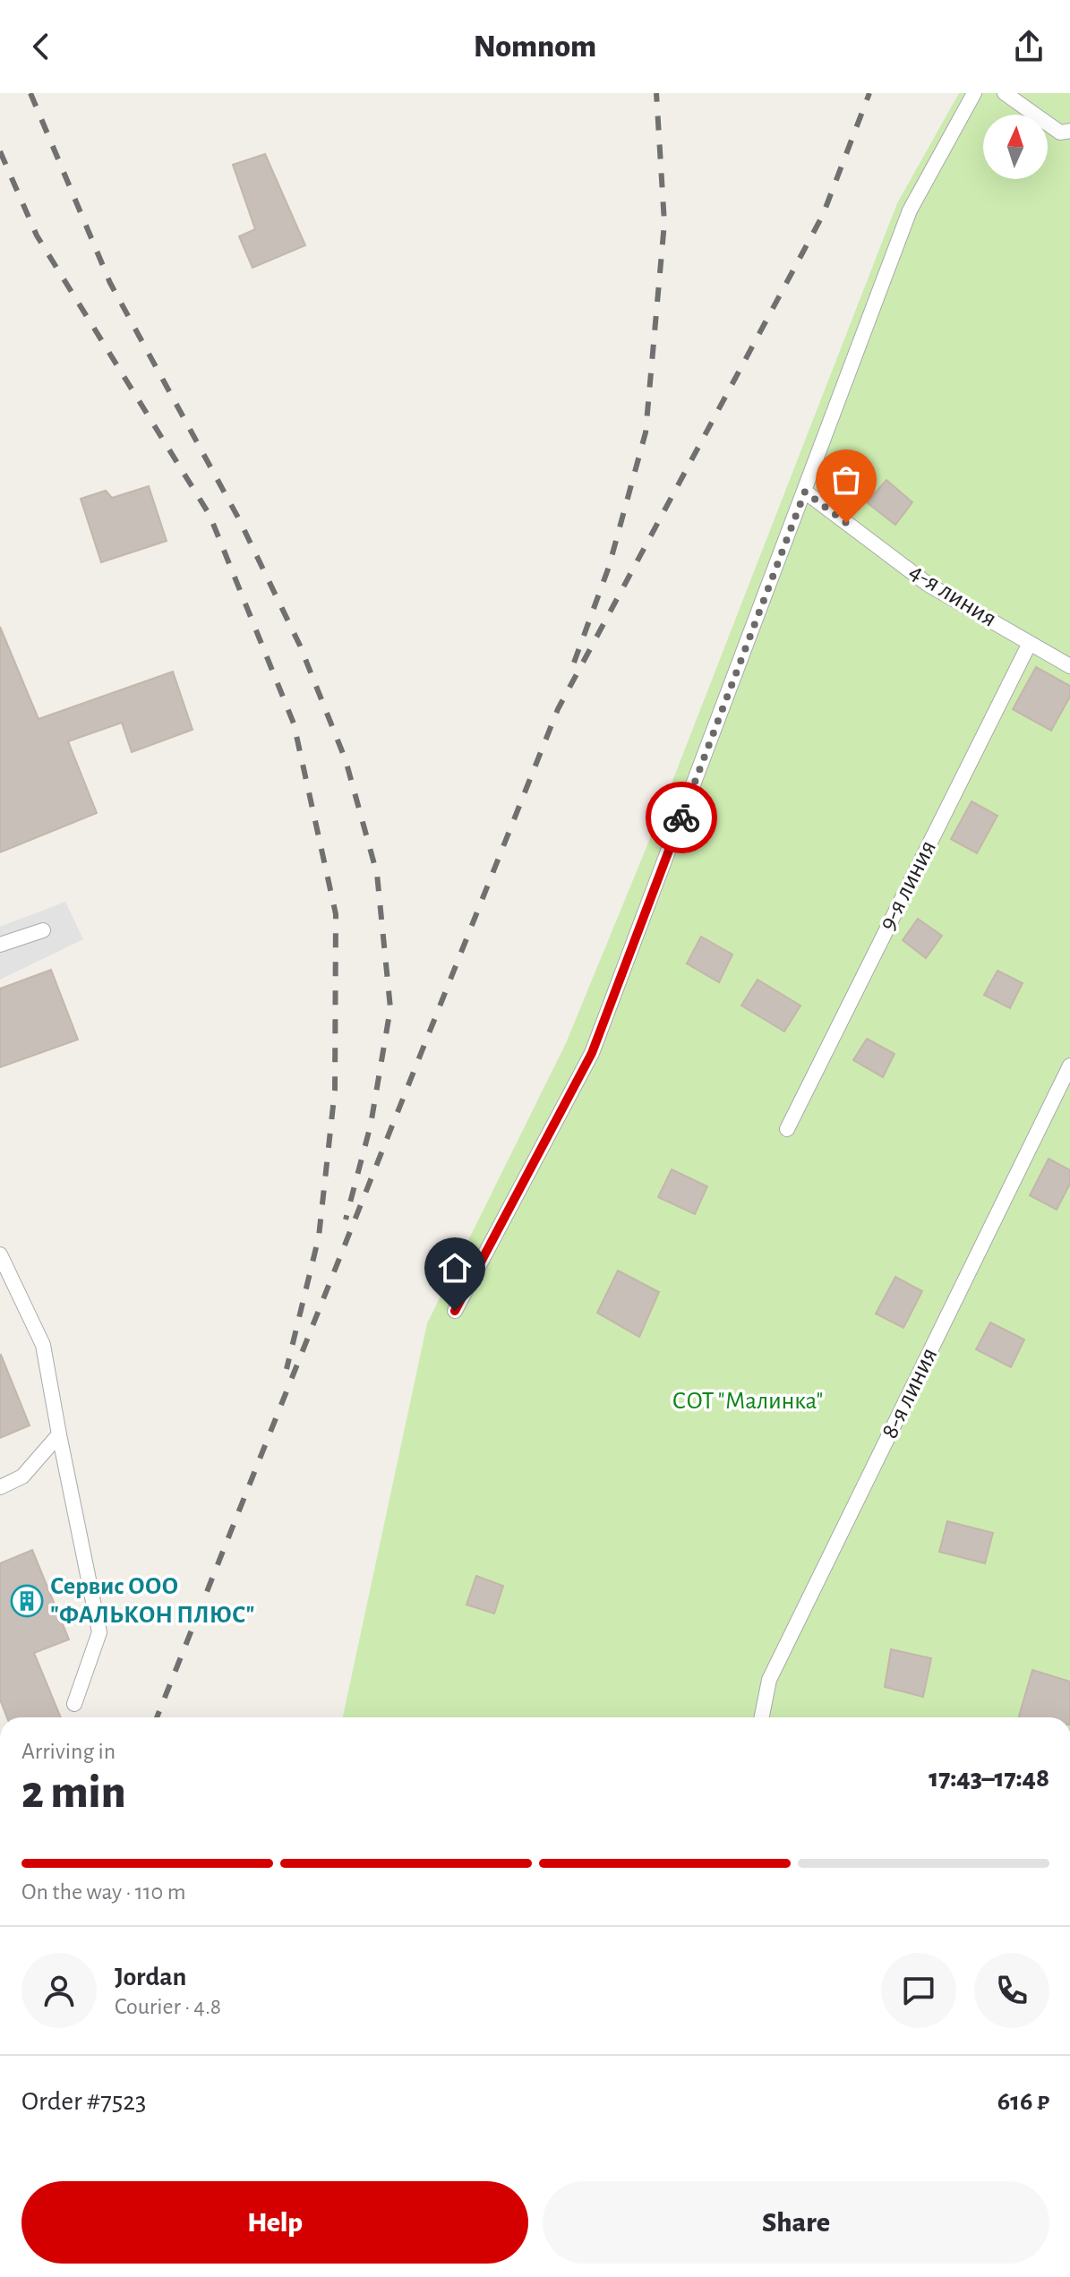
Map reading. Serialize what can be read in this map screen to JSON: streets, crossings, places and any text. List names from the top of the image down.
{
  "streets": {
    "lane": ["4-я линия", "9-я линия", "8-я линия"]
  },
  "crossings": [
    ["4-я линия", "9-я линия"]
  ],
  "parks": ["СОТ \"Малинка\""],
  "places": {
    "building": ["Сервис ООО \"ФАЛЬКОН ПЛЮС\""]
  },
  "north": "top",
  "page": {
    "header": "Nomnom",
    "heading": ["2 min", "Arriving in", "17:43–17:48"],
    "panel": [
      "Jordan",
      "Courier · 4.8",
      "Order #7523",
      "616 ₽"
    ],
    "bar": "On the way · 110 m",
    "buttons": ["Help", "Share"]
  }
}
